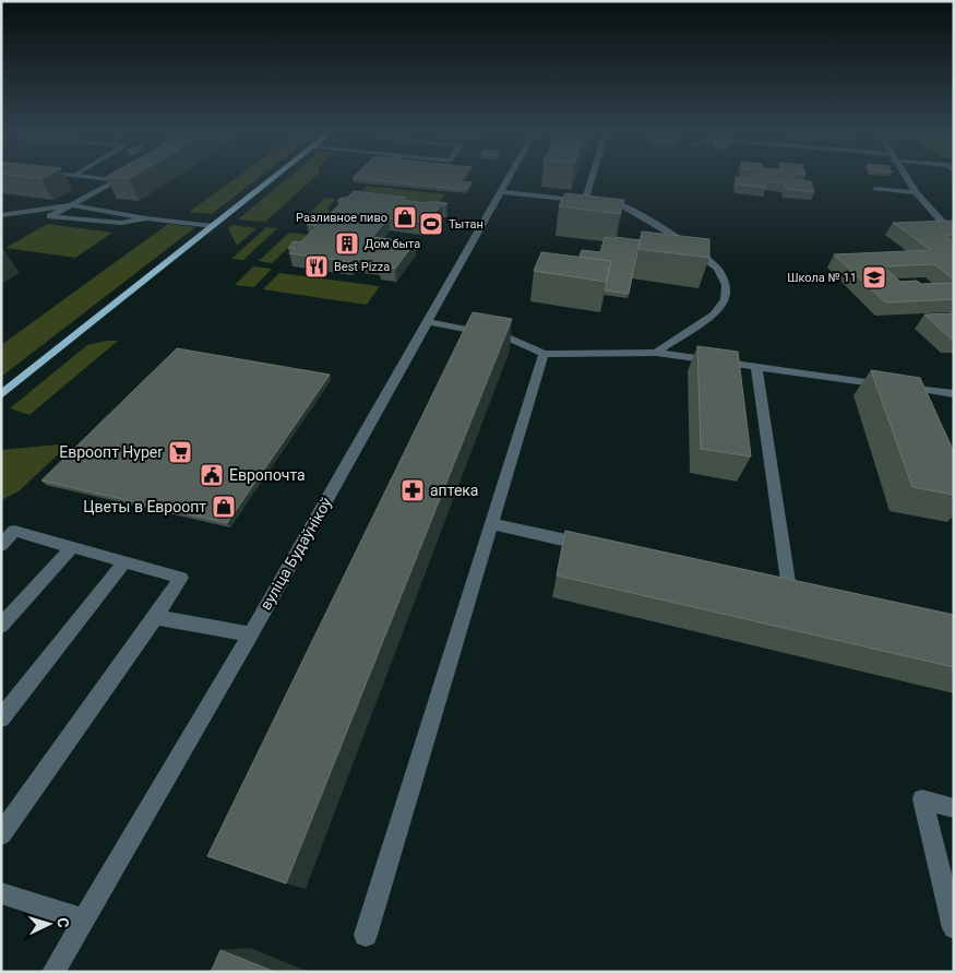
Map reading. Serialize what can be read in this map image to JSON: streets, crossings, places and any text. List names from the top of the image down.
{
  "streets": {
    "street": ["вуліца Будаўнікоў"]
  },
  "places": {
    "shop": ["Разливное пиво", "Цветы в Евроопт"],
    "sports": ["Тытан"],
    "building": ["Дом быта"],
    "restaurant": ["Best Pizza"],
    "school or university": ["Школа № 11"],
    "supermarket": ["Евроопт Hyper"],
    "public building": ["Европочта"],
    "pharmacy": ["аптека"]
  },
  "north": "right"
}
